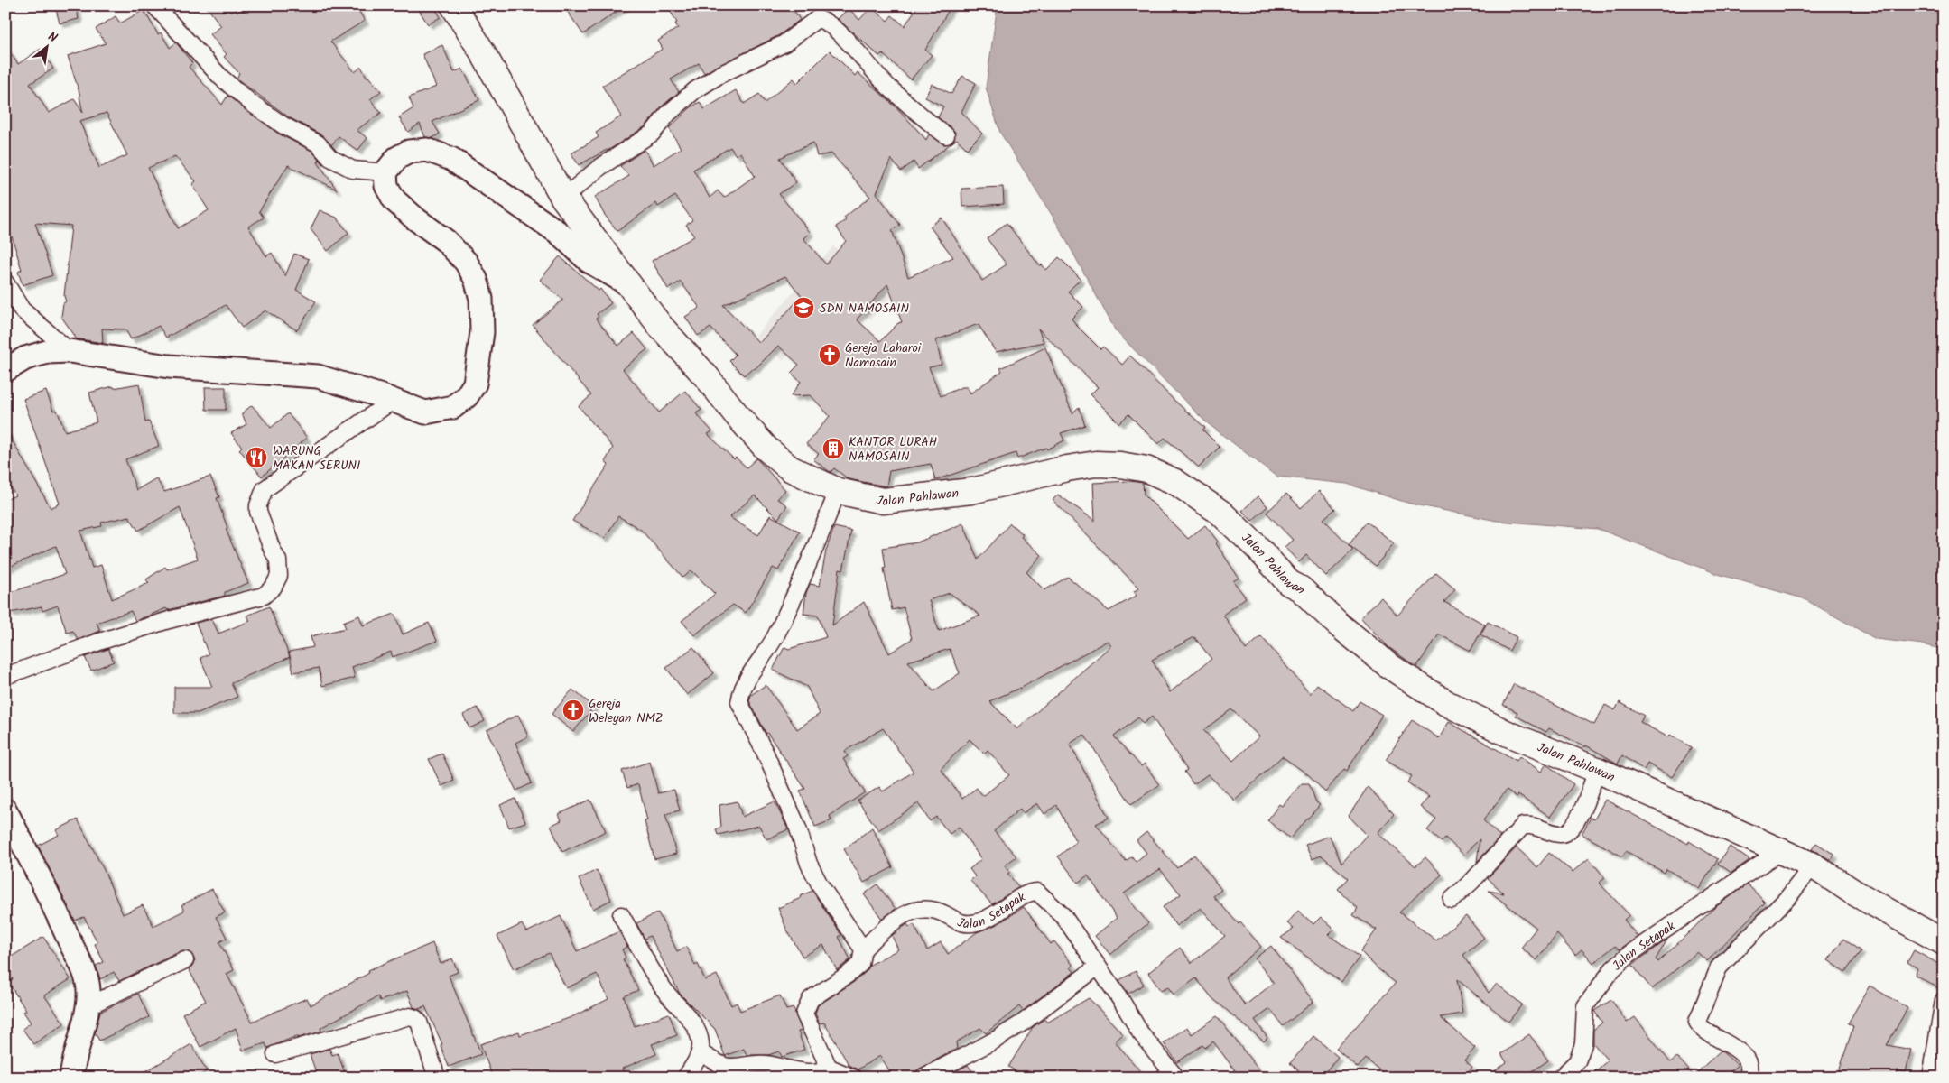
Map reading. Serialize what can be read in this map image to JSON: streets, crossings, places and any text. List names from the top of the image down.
{
  "streets": {
    "highway": ["Jalan Pahlawan"],
    "street": ["Jalan Setapak"]
  },
  "crossings": [
    ["Jalan Pahlawan", "Jalan Setapak"]
  ],
  "places": {
    "school or university": ["SDN NAMOSAIN"],
    "church": ["Gereja Laharoi Namosain", "Gereja Weleyan NMZ"],
    "building": ["KANTOR LURAH NAMOSAIN"],
    "restaurant": ["WARUNG MAKAN SERUNI"]
  },
  "north": "top right"
}
